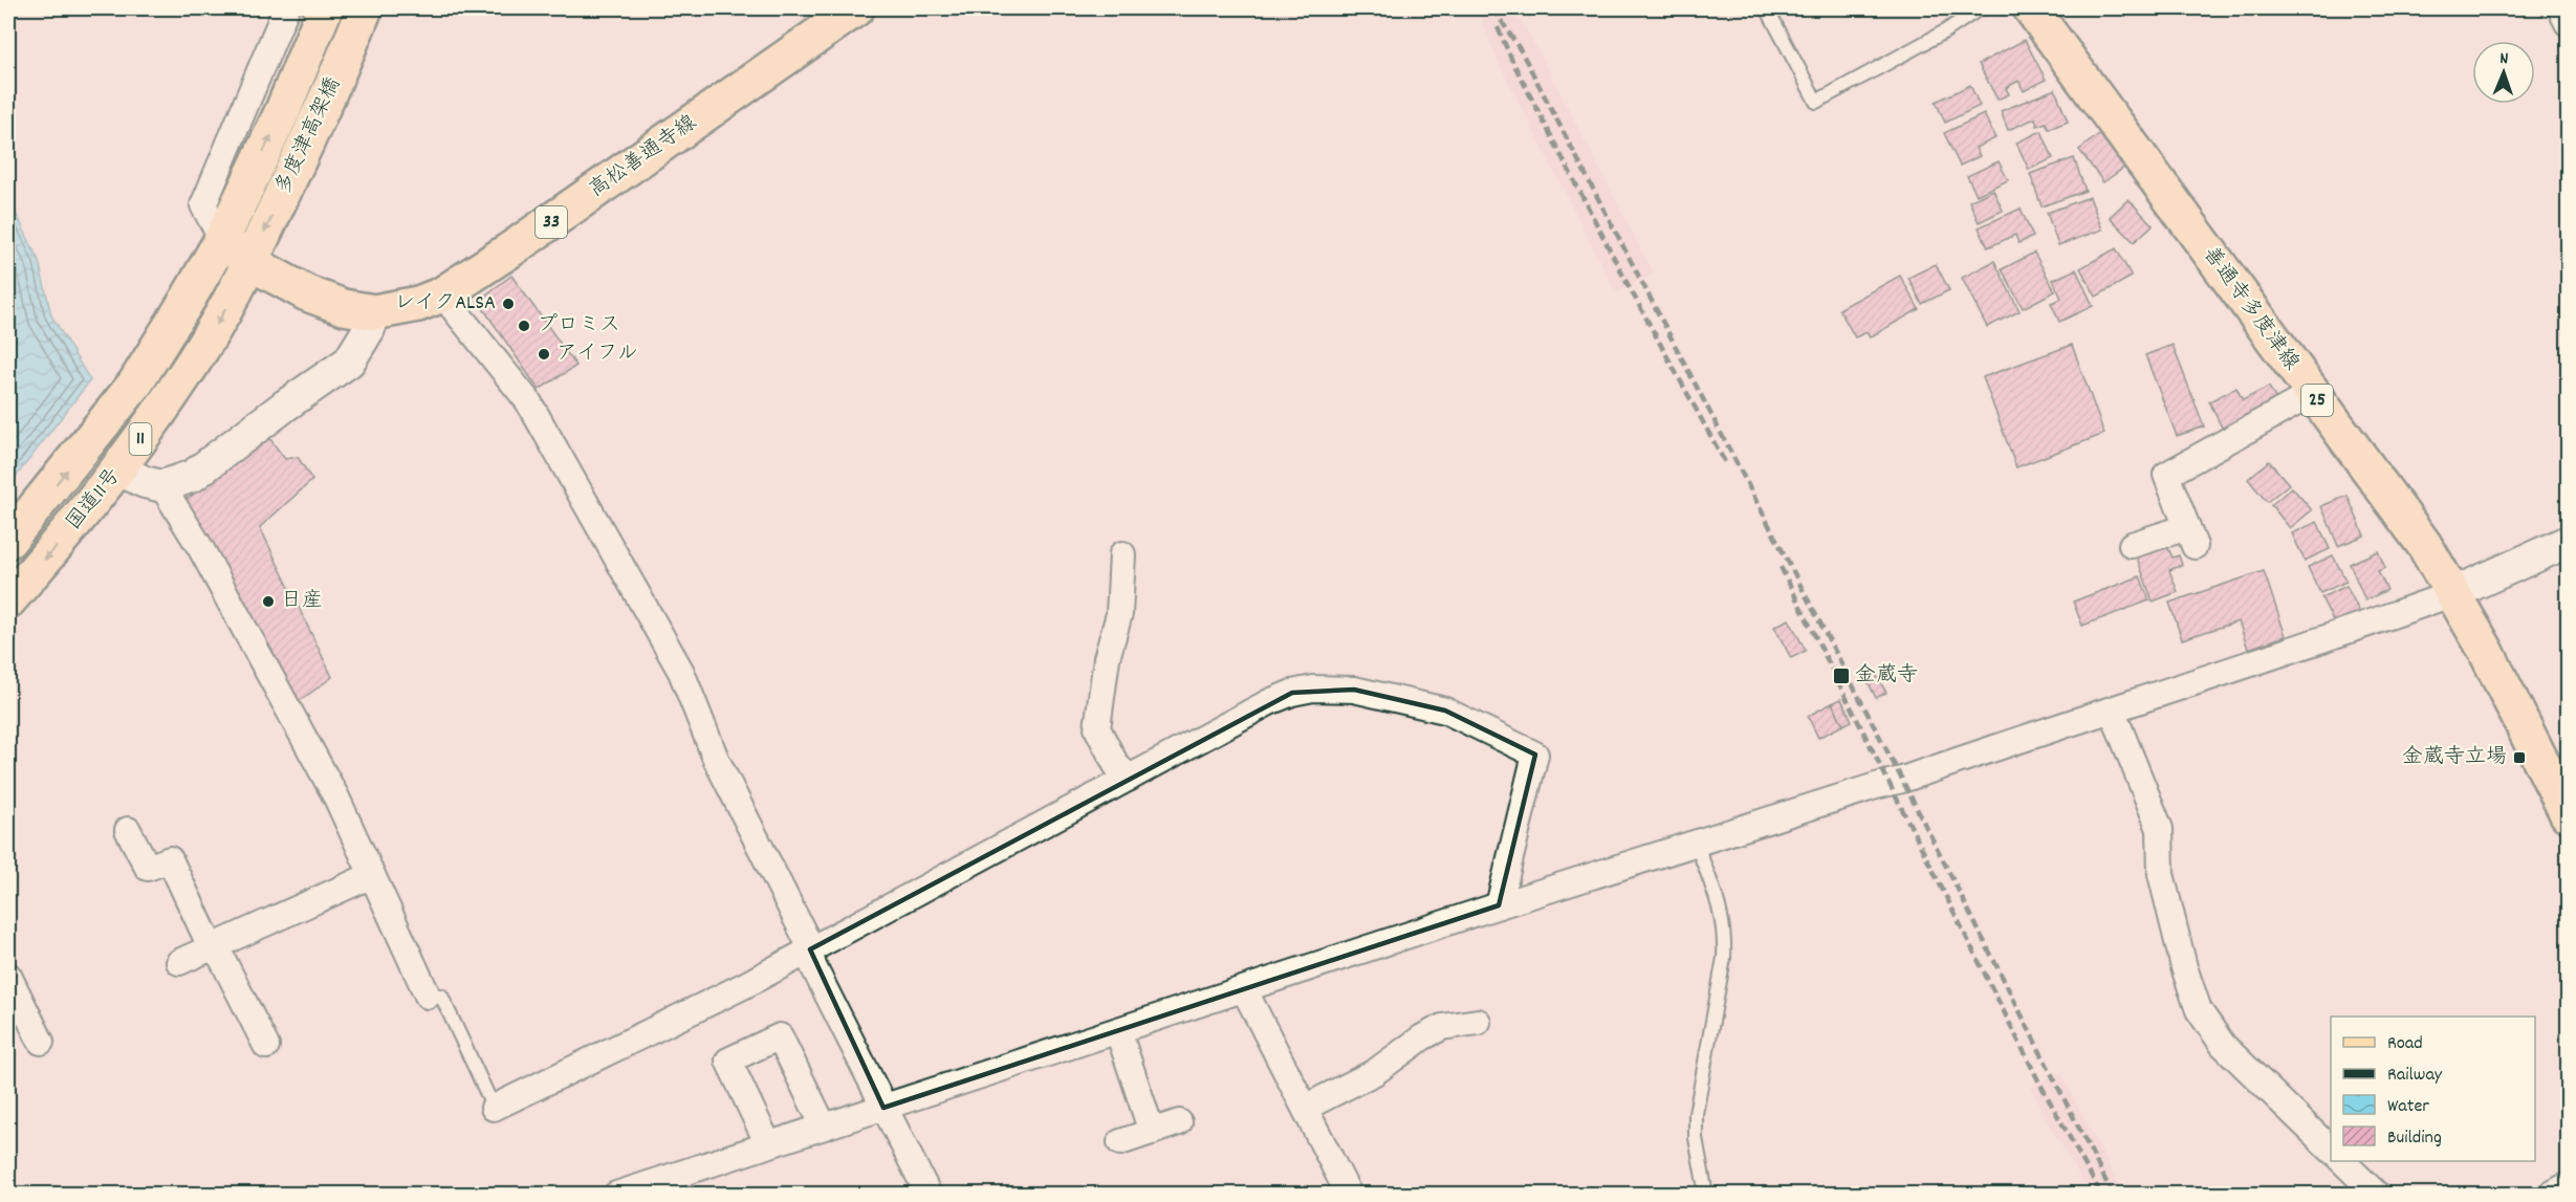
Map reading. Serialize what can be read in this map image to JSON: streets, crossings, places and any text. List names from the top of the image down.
{
  "streets": {
    "main road": [
      "多度津高架橋",
      "高松善通寺線",
      "33",
      "善通寺多度津線",
      "25",
      "11",
      "国道11号"
    ]
  },
  "crossings": [
    ["多度津高架橋", "高松善通寺線"],
    ["多度津高架橋", "国道11号"],
    ["高松善通寺線", "国道11号"]
  ],
  "places": {
    "other": [
      "レイクALSA",
      "プロミス",
      "アイフル",
      "日産"
    ],
    "transit": ["金蔵寺", "金蔵寺立場"]
  },
  "legend": [
    "Road",
    "Railway",
    "Water",
    "Building"
  ],
  "north": "top"
}
